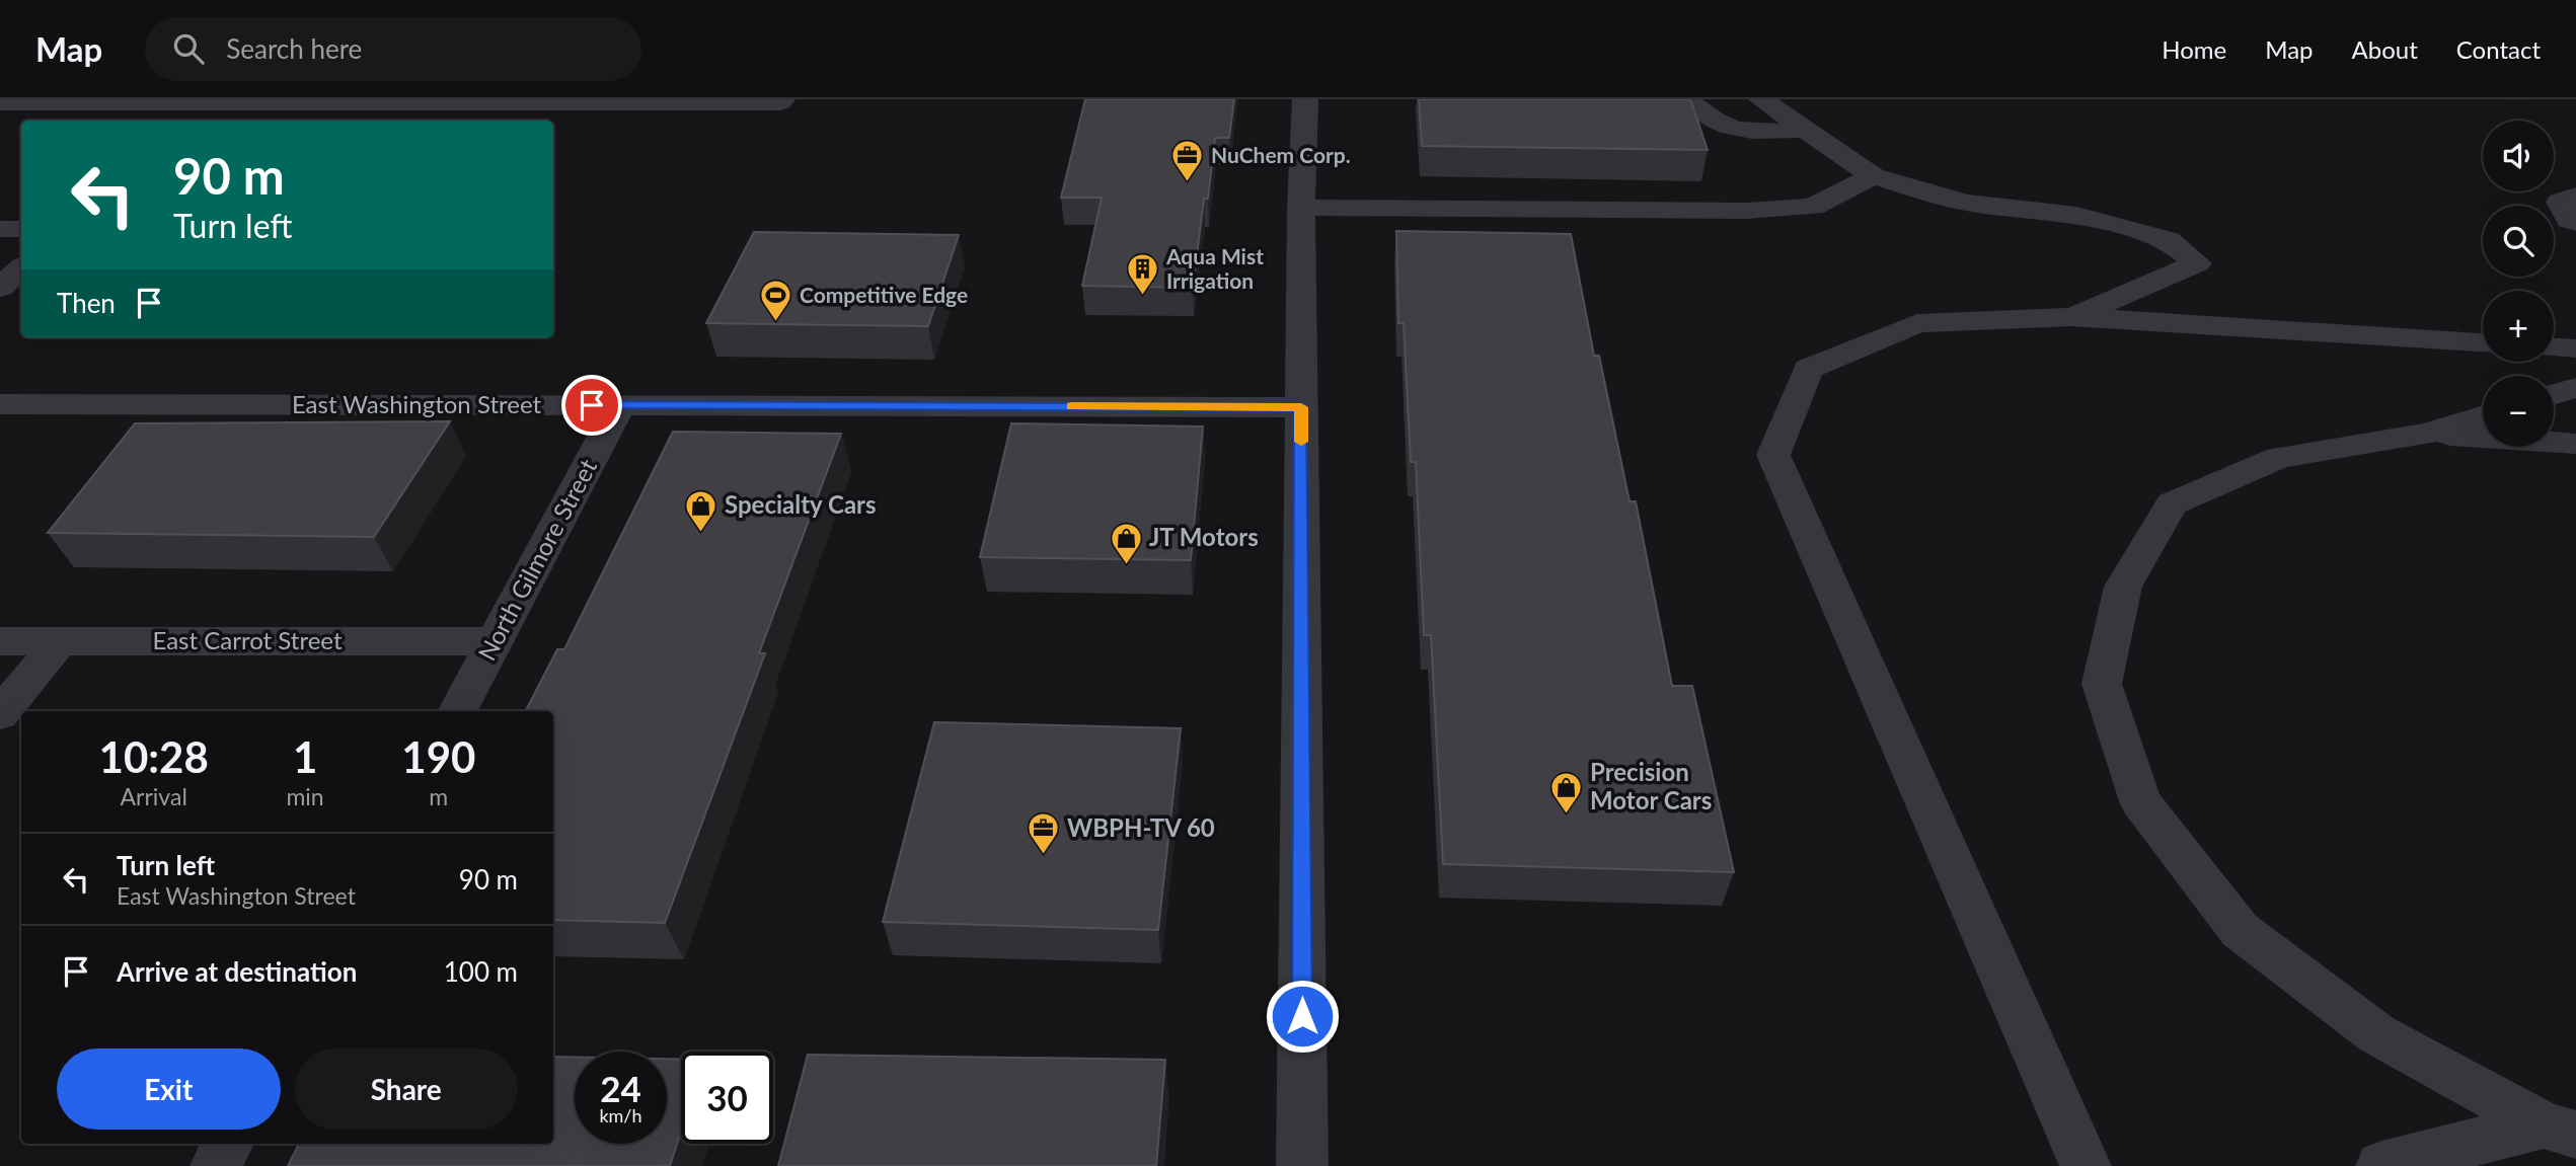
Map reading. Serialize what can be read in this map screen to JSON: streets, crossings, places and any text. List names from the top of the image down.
{
  "streets": {
    "street": ["East Washington Street", "North Gilmore Street", "East Carrot Street"]
  },
  "crossings": [
    ["East Washington Street", "North Gilmore Street"],
    ["North Gilmore Street", "East Carrot Street"]
  ],
  "places": {
    "office": ["NuChem Corp.", "WBPH-TV 60"],
    "building": ["Aqua Mist Irrigation"],
    "sports": ["Competitive Edge"],
    "shop": ["Specialty Cars", "JT Motors", "Precision Motor Cars"]
  },
  "page": {
    "header": "Map",
    "search": "Search here",
    "nav": [
      "Home",
      "Map",
      "About",
      "Contact"
    ],
    "map_buttons": ["+", "−"],
    "turn": ["90 m", "Turn left"],
    "then": "Then",
    "eta": [
      "10:28",
      "Arrival",
      "1",
      "min",
      "190",
      "m"
    ],
    "list": [
      {
        "name": "Turn left",
        "note": "East Washington Street",
        "value": "90 m"
      },
      {
        "name": "Arrive at destination",
        "value": "100 m"
      }
    ],
    "buttons": ["Exit", "Share"],
    "speed": "24 km/h",
    "limit": "30"
  }
}
